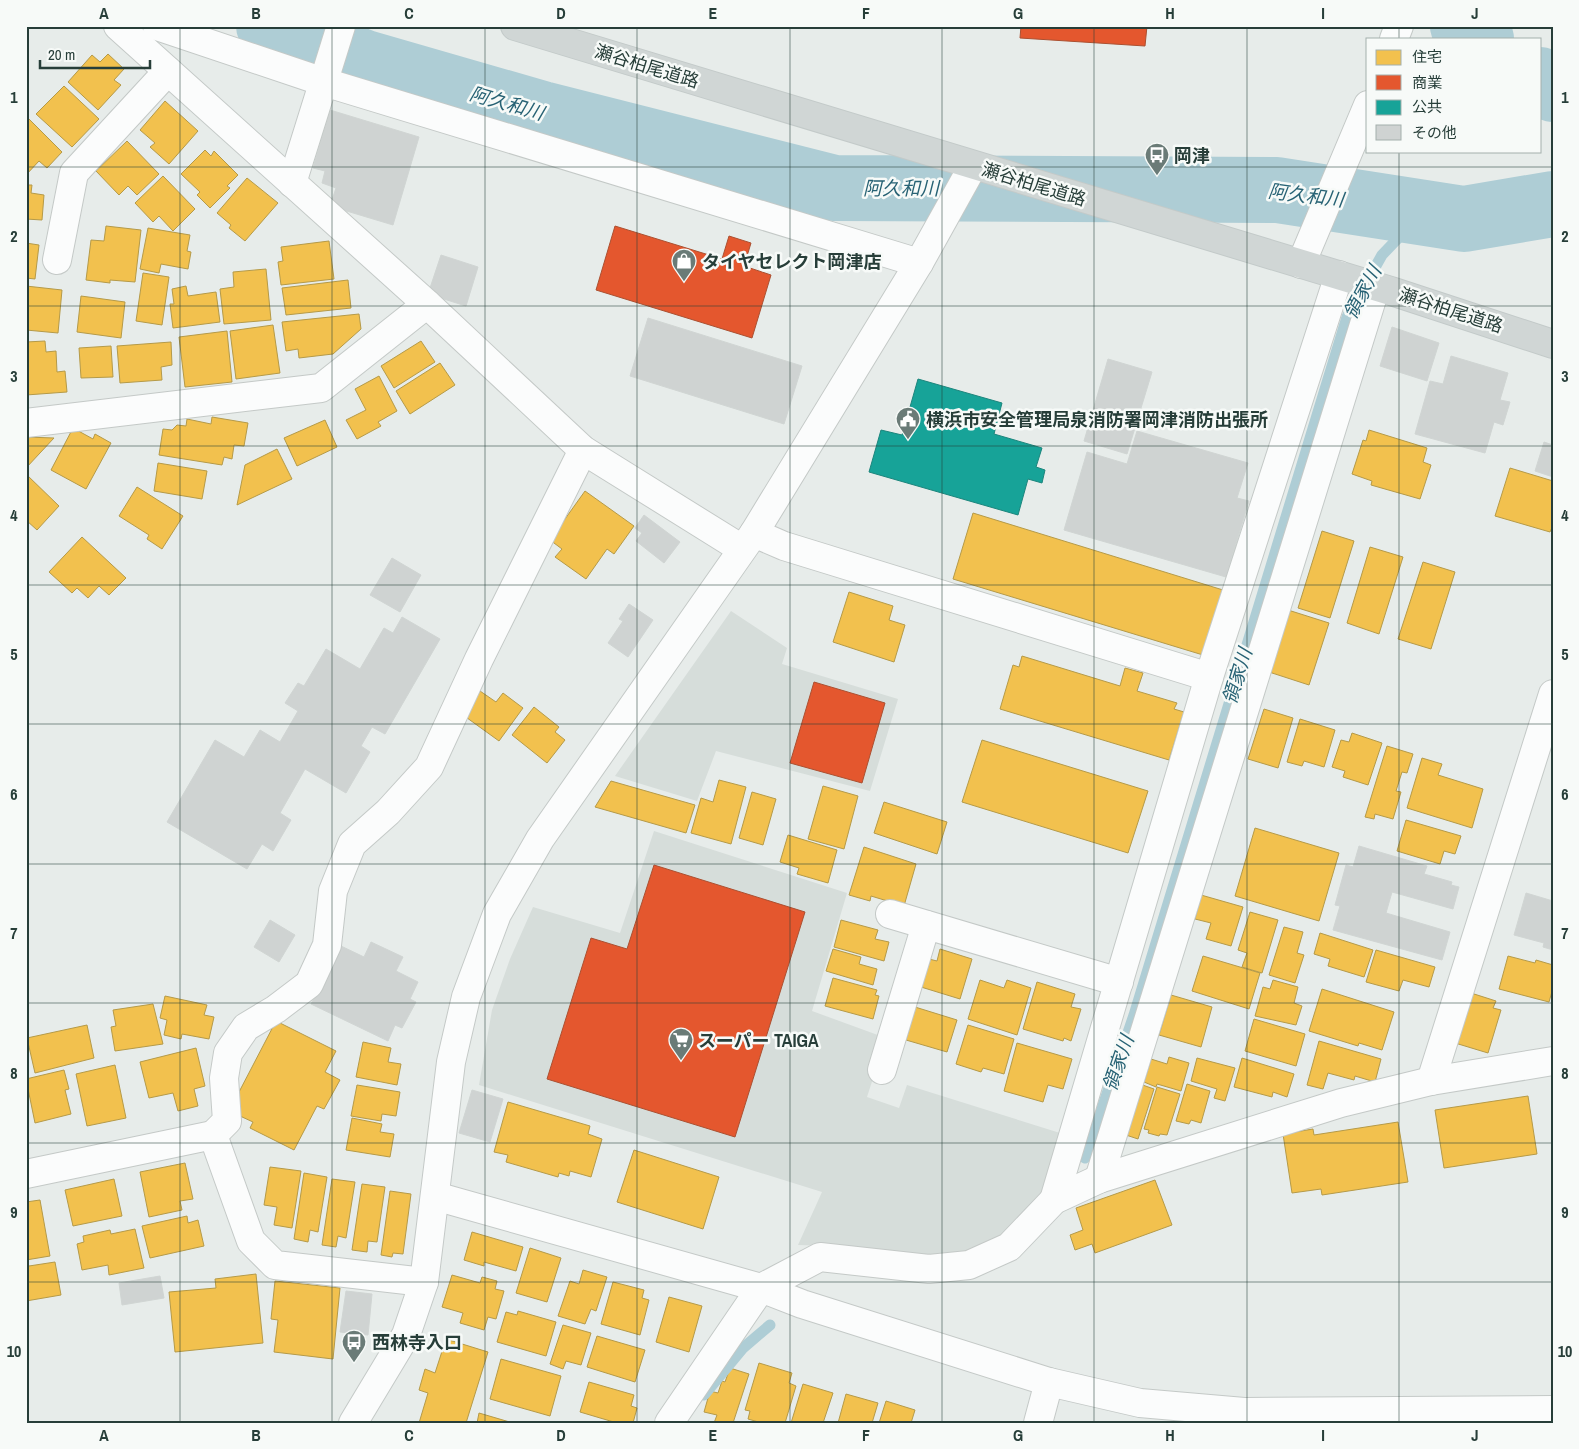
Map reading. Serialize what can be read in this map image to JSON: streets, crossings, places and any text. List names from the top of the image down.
{
  "streets": {
    "main road": ["瀬谷柏尾道路"]
  },
  "water": ["阿久和川", "領家川"],
  "places": {
    "bus stop": ["岡津", "西林寺入口"],
    "shop": ["タイヤセレクト岡津店"],
    "public building": ["横浜市安全管理局泉消防署岡津消防出張所"],
    "supermarket": ["スーパー TAIGA"]
  },
  "legend": [
    "住宅",
    "商業",
    "公共",
    "その他"
  ],
  "scale_bar": "20 m",
  "grid": {
    "columns": [
      "A",
      "B",
      "C",
      "D",
      "E",
      "F",
      "G",
      "H",
      "I",
      "J"
    ],
    "rows": [
      "1",
      "2",
      "3",
      "4",
      "5",
      "6",
      "7",
      "8",
      "9",
      "10"
    ]
  }
}
